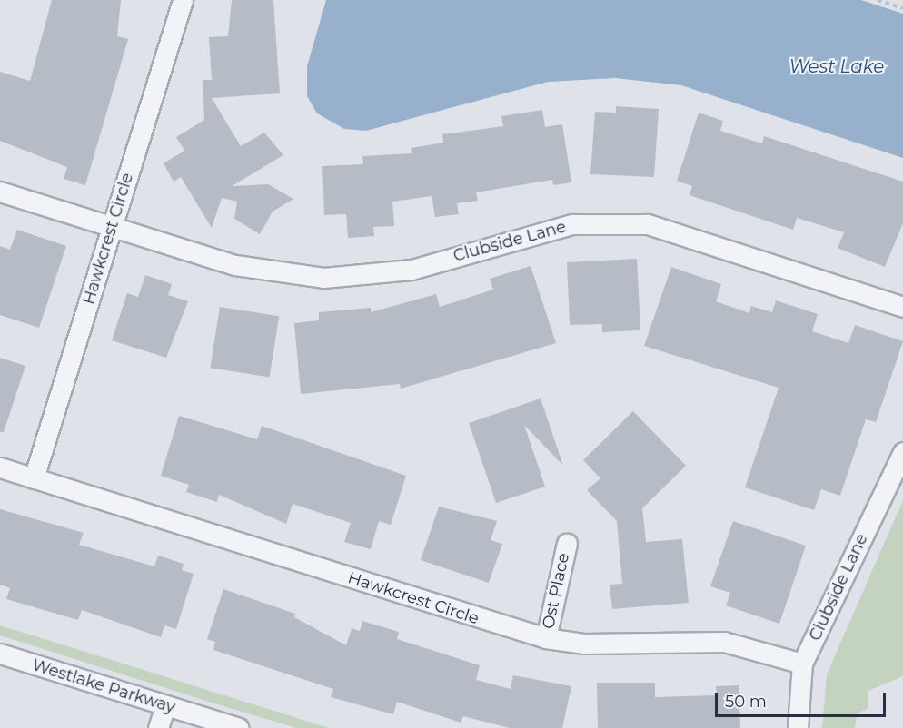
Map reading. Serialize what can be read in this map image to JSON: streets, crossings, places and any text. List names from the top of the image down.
{
  "streets": {
    "street": [
      "Hawkcrest Circle",
      "Clubside Lane",
      "Ost Place",
      "Westlake Parkway"
    ]
  },
  "crossings": [
    ["Hawkcrest Circle", "Clubside Lane"],
    ["Hawkcrest Circle", "Ost Place"]
  ],
  "water": ["West Lake"],
  "scale_bar": "50 m"
}
